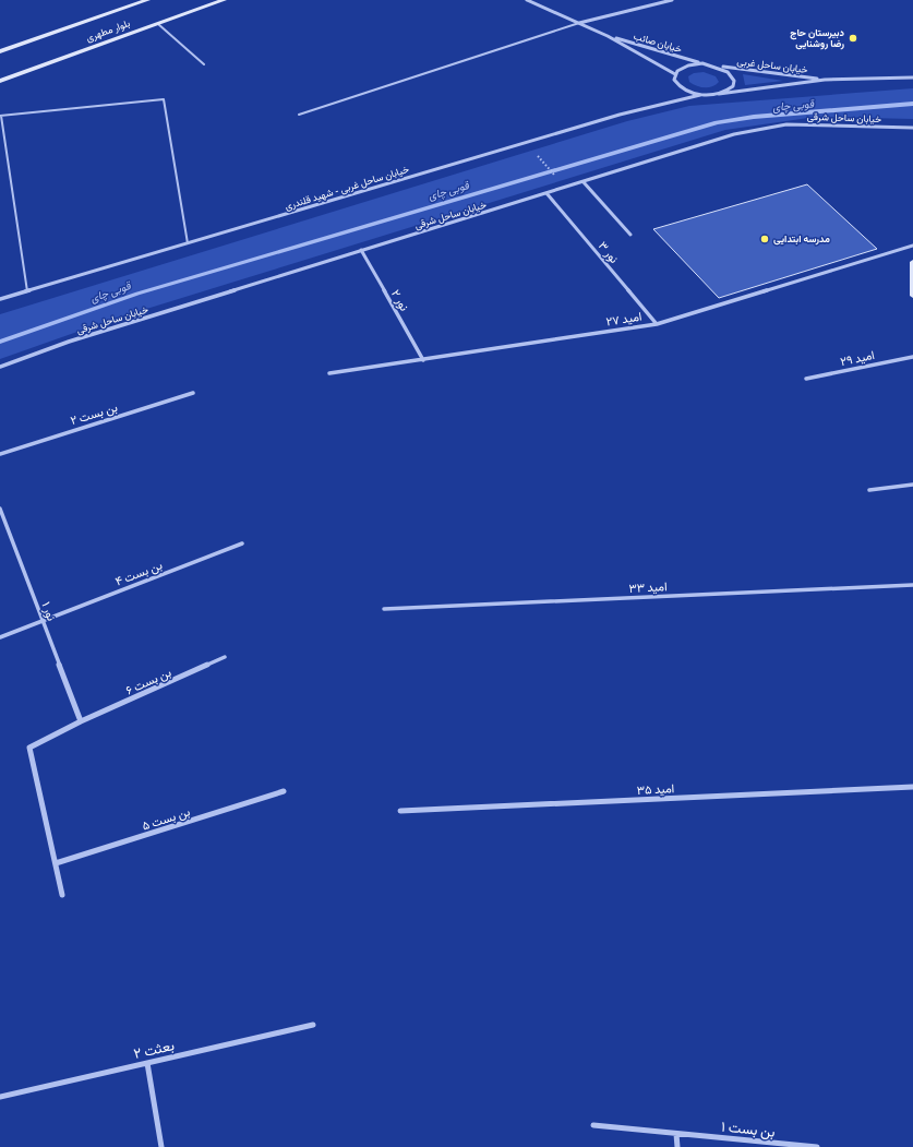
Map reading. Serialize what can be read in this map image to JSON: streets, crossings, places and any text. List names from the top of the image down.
{
  "streets": {
    "main road": ["بلوار مطهری"],
    "street": [
      "خیابان صائب",
      "خیابان ساحل غربی",
      "خیابان ساحل شرقی",
      "خیابان ساحل غربی - شهید قلندری",
      "نور ۳",
      "نور ۲",
      "امید ۲۷",
      "امید ۲۹",
      "بن بست ۲",
      "بن بست ۴",
      "امید ۳۳",
      "نور ۱",
      "بن بست ۶",
      "امید ۳۵",
      "بن بست ۵",
      "بعثت ۲",
      "بن بست ۱"
    ]
  },
  "crossings": [
    ["خیابان صائب", "خیابان ساحل غربی"],
    ["خیابان ساحل غربی", "خیابان ساحل غربی - شهید قلندری"],
    ["خیابان ساحل شرقی", "نور ۳"],
    ["خیابان ساحل شرقی", "نور ۲"],
    ["نور ۳", "امید ۲۷"],
    ["نور ۲", "امید ۲۷"],
    ["بن بست ۴", "نور ۱"],
    ["نور ۱", "بن بست ۶"]
  ],
  "water": ["قوبی چای"],
  "places": ["دبیرستان حاج رضا روشنایی", "مدرسه ابتدایی"]
}
